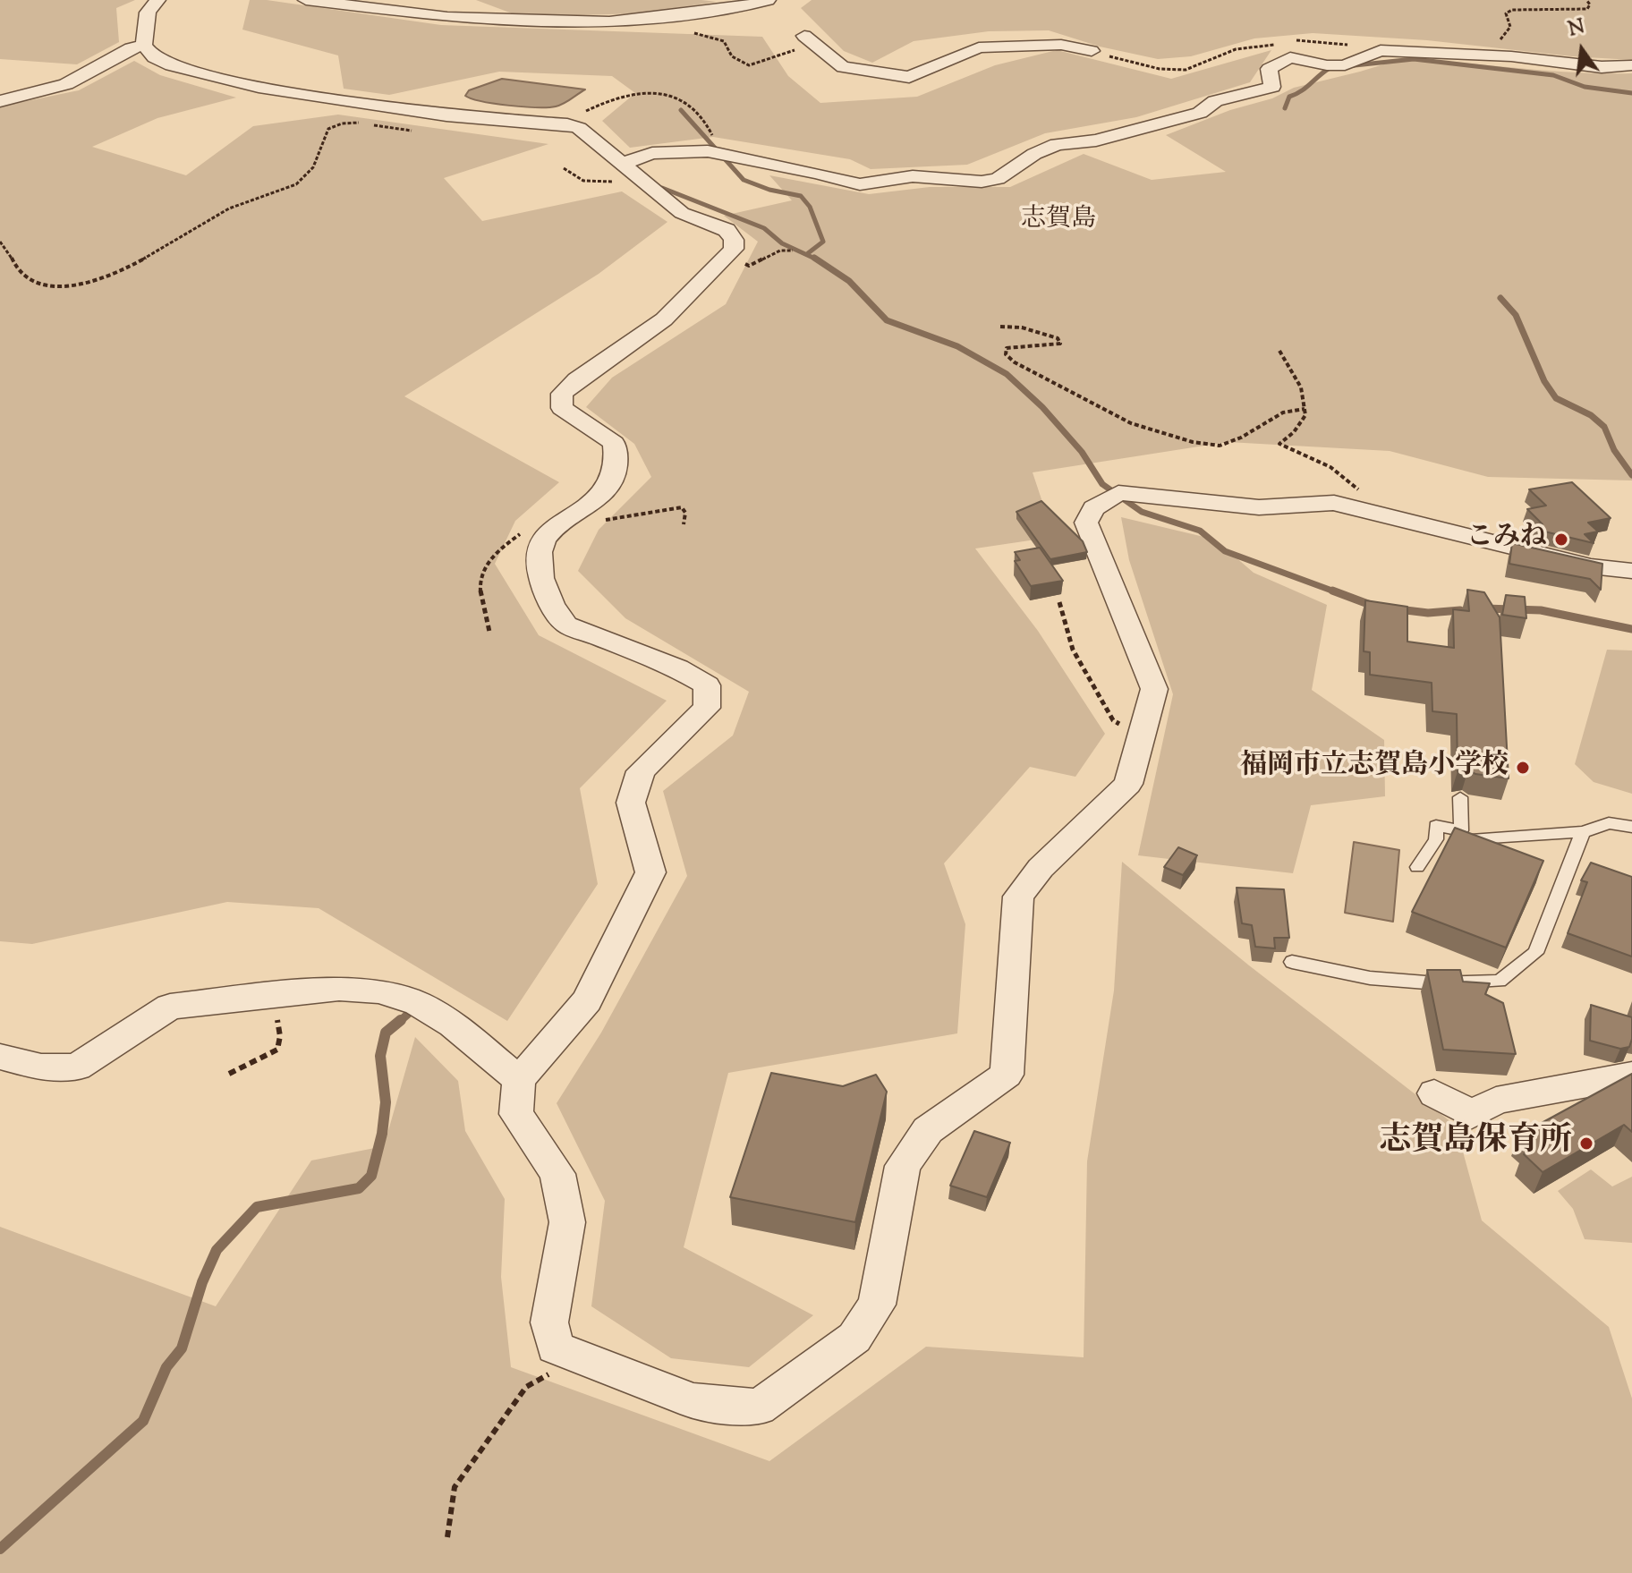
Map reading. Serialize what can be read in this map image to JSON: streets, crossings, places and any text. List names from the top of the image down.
{
  "districts": ["志賀島"],
  "places": ["こみね", "福岡市立志賀島小学校", "志賀島保育所"],
  "north": "top"
}
